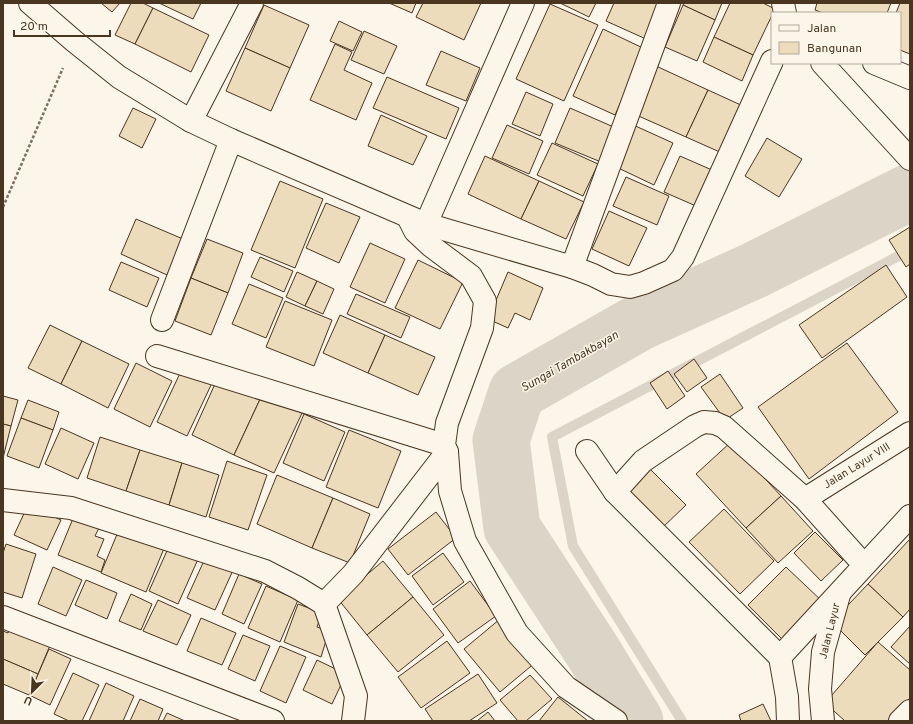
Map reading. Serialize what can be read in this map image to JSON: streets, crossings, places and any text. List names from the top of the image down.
{
  "streets": {
    "street": ["Jalan Layur VIII", "Jalan Layur"]
  },
  "water": ["Sungai Tambakbayan"],
  "legend": ["Jalan", "Bangunan"],
  "scale_bar": "20 m",
  "north": "bottom left"
}
